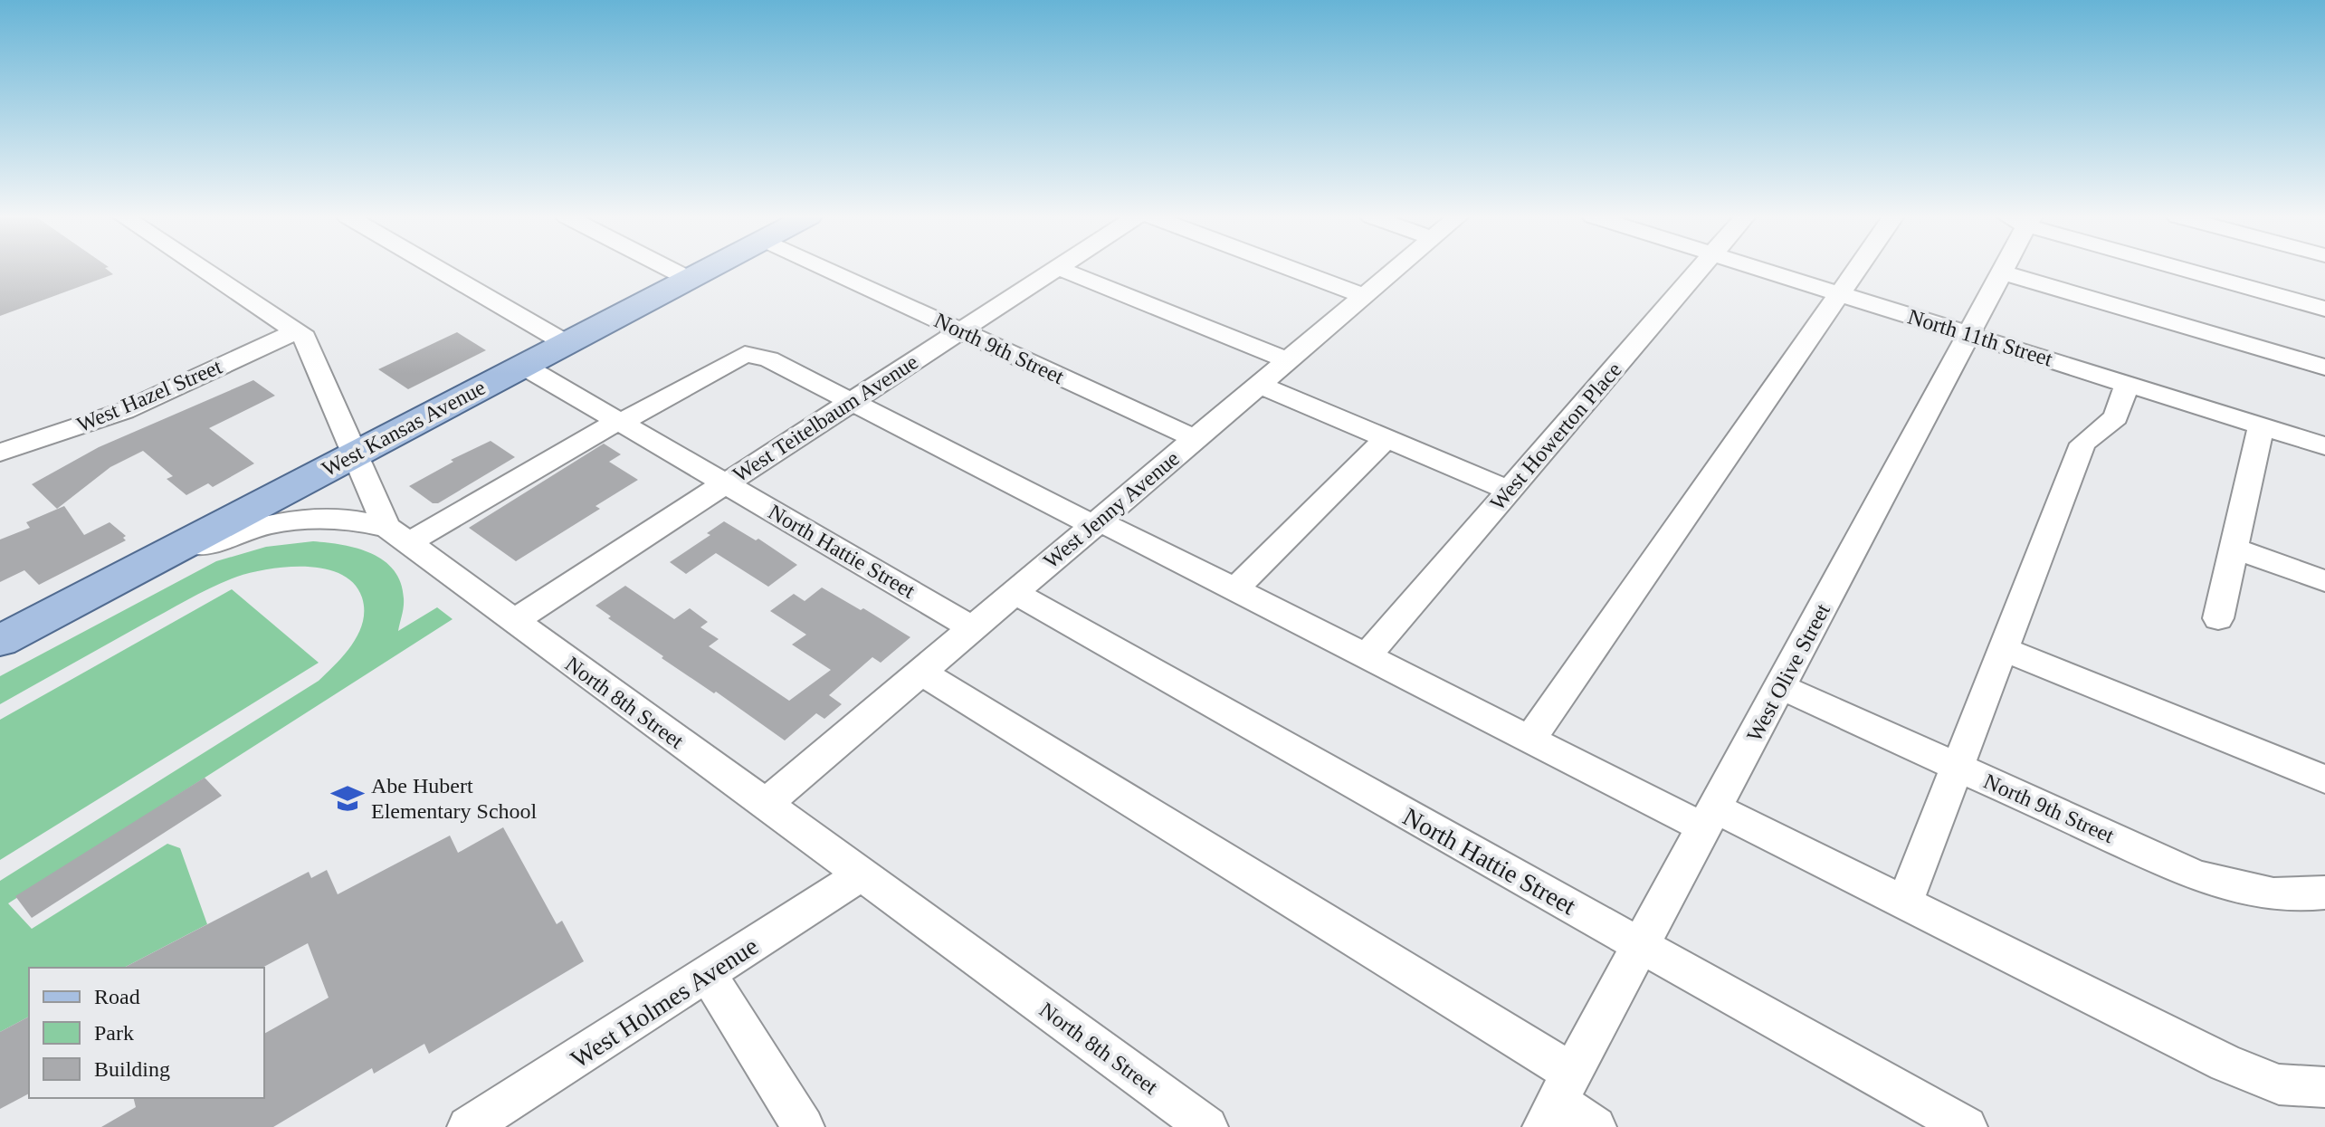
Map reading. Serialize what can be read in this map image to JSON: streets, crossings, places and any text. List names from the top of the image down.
{
  "streets": {
    "main road": ["West Kansas Avenue"],
    "street": [
      "North 11th Street",
      "North 9th Street",
      "West Hazel Street",
      "West Teitelbaum Avenue",
      "West Howerton Place",
      "West Jenny Avenue",
      "North Hattie Street",
      "West Olive Street",
      "North 8th Street",
      "West Holmes Avenue"
    ]
  },
  "crossings": [
    ["North 11th Street", "West Olive Street"],
    ["North 9th Street", "West Teitelbaum Avenue"],
    ["North 9th Street", "West Jenny Avenue"],
    ["North 9th Street", "West Olive Street"],
    ["West Hazel Street", "North 8th Street"],
    ["West Teitelbaum Avenue", "North Hattie Street"],
    ["West Teitelbaum Avenue", "North 8th Street"],
    ["West Kansas Avenue", "North Hattie Street"],
    ["West Kansas Avenue", "North 8th Street"],
    ["West Jenny Avenue", "North Hattie Street"],
    ["West Jenny Avenue", "North 8th Street"],
    ["North Hattie Street", "West Olive Street"],
    ["North 8th Street", "West Holmes Avenue"]
  ],
  "places": {
    "school or university": ["Abe Hubert Elementary School"]
  },
  "legend": ["Road", "Park", "Building"]
}
